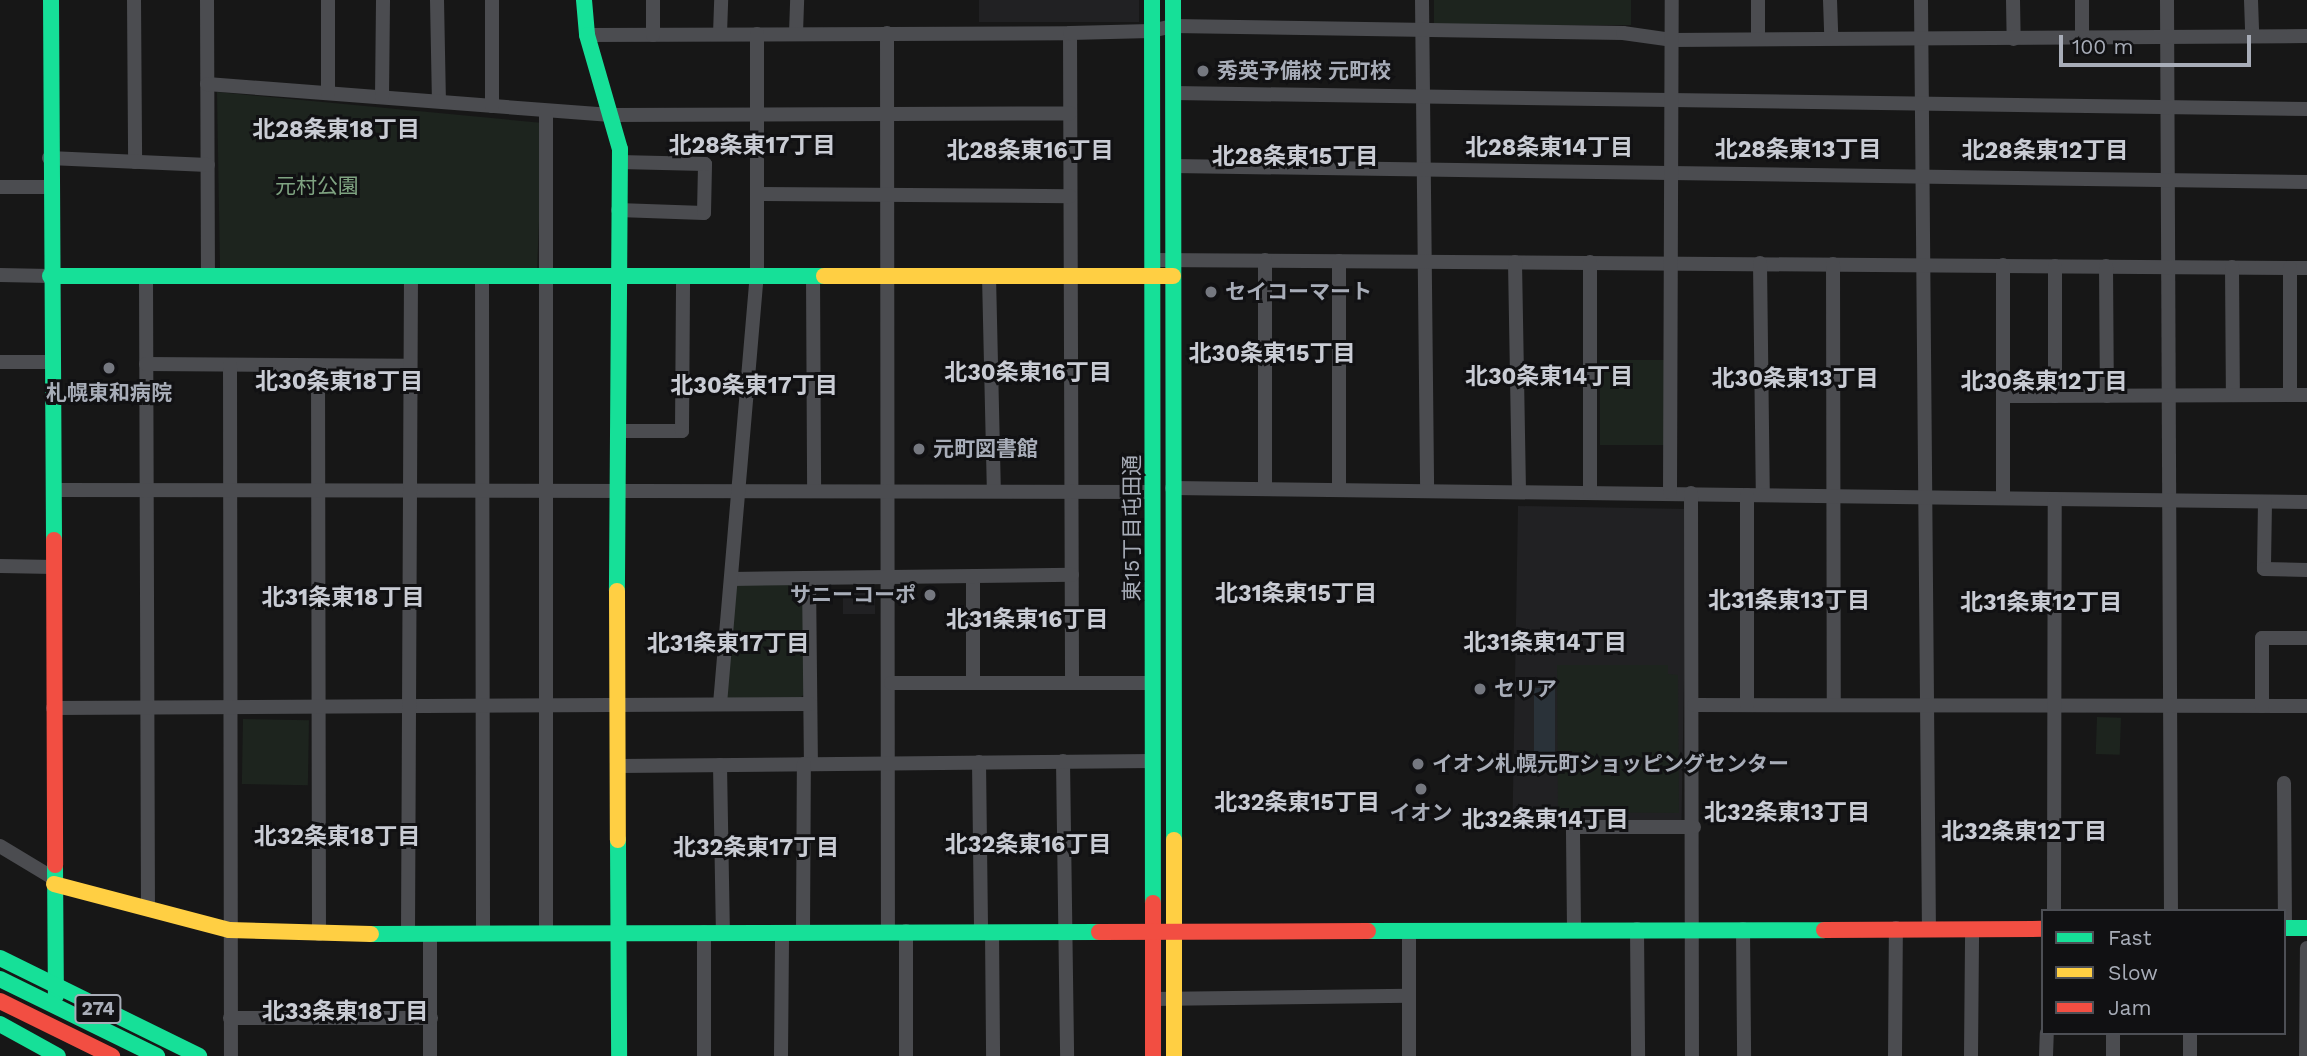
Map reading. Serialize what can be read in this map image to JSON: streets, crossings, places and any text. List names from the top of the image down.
{
  "streets": {
    "main road": ["東15丁目屯田通", "274"]
  },
  "districts": [
    "北28条東18丁目",
    "北28条東17丁目",
    "北28条東14丁目",
    "北28条東13丁目",
    "北28条東16丁目",
    "北28条東12丁目",
    "北28条東15丁目",
    "北30条東15丁目",
    "北30条東16丁目",
    "北30条東14丁目",
    "北30条東13丁目",
    "北30条東18丁目",
    "北30条東12丁目",
    "北30条東17丁目",
    "北31条東15丁目",
    "北31条東18丁目",
    "北31条東13丁目",
    "北31条東12丁目",
    "北31条東16丁目",
    "北31条東14丁目",
    "北31条東17丁目",
    "北32条東15丁目",
    "北32条東13丁目",
    "北32条東14丁目",
    "北32条東12丁目",
    "北32条東18丁目",
    "北32条東16丁目",
    "北32条東17丁目",
    "北33条東18丁目"
  ],
  "parks": ["元村公園"],
  "places": [
    "秀英予備校 元町校",
    "セイコーマート",
    "札幌東和病院",
    "元町図書館",
    "サニーコーポ",
    "セリア",
    "イオン札幌元町ショッピングセンター",
    "イオン"
  ],
  "legend": ["Fast", "Slow", "Jam"],
  "scale_bar": "100 m"
}
